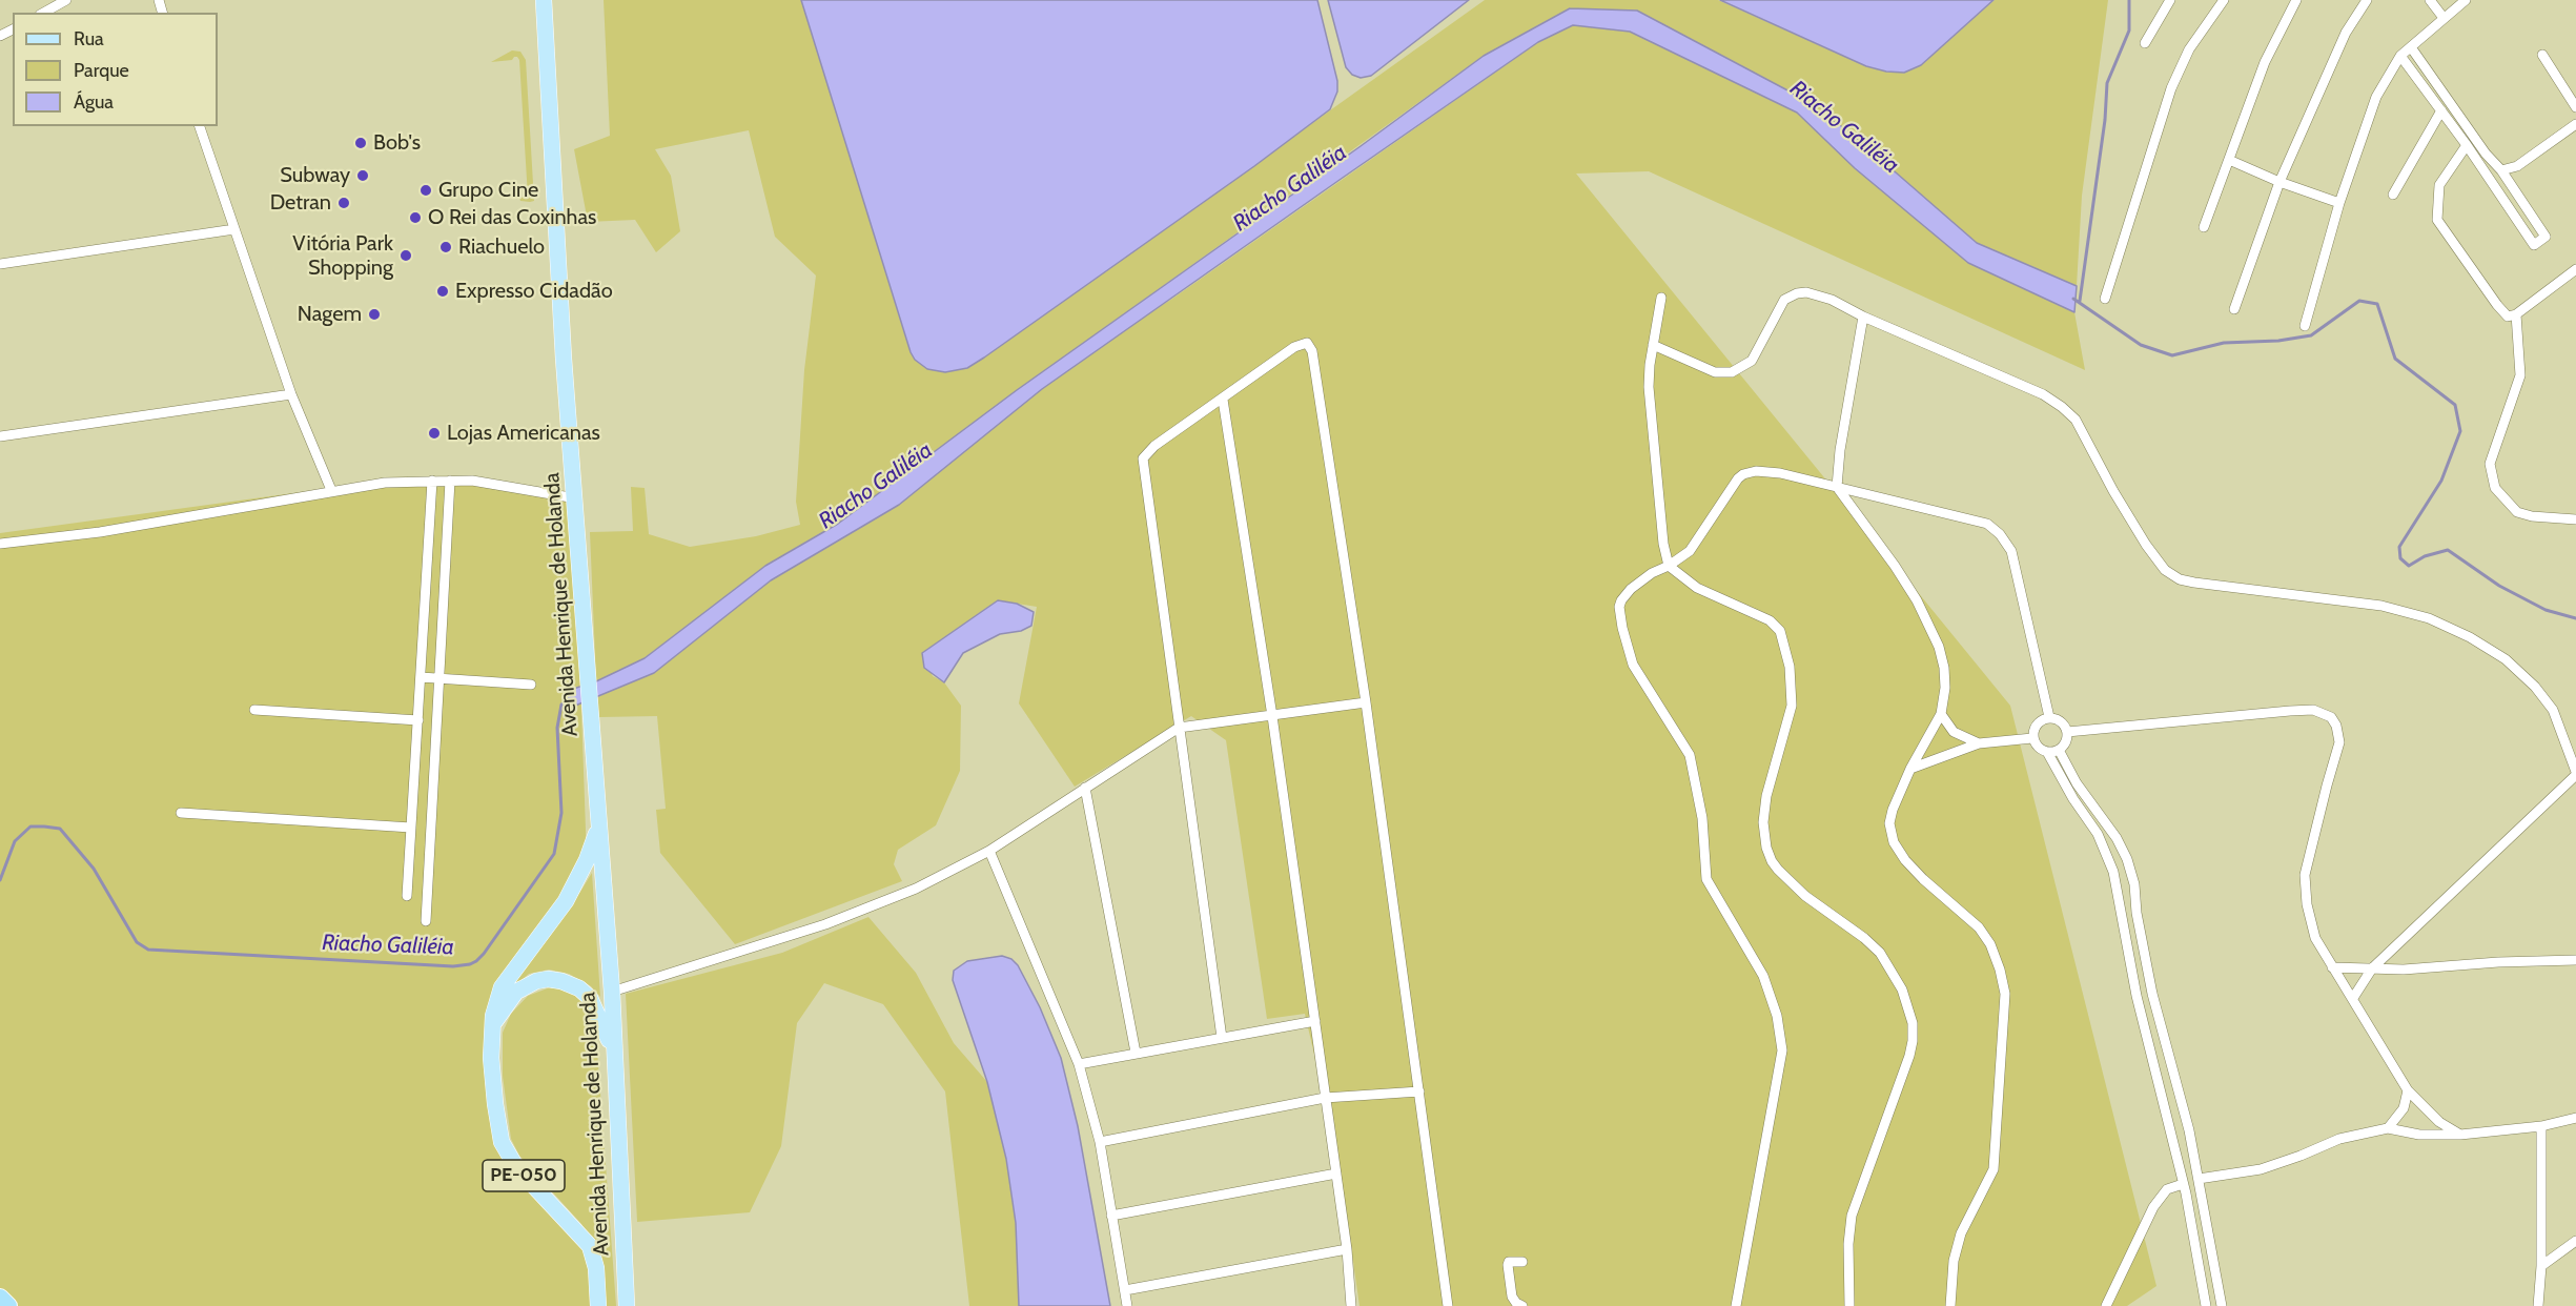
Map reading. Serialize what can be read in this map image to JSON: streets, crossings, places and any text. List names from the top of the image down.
{
  "streets": {
    "main road": ["Avenida Henrique de Holanda", "PE-050"]
  },
  "water": ["Riacho Galiléia"],
  "places": [
    "Bob's",
    "Subway",
    "Grupo Cine",
    "Detran",
    "O Rei das Coxinhas",
    "Riachuelo",
    "Vitória Park Shopping",
    "Expresso Cidadão",
    "Nagem",
    "Lojas Americanas"
  ],
  "legend": ["Rua", "Parque", "Água"]
}
